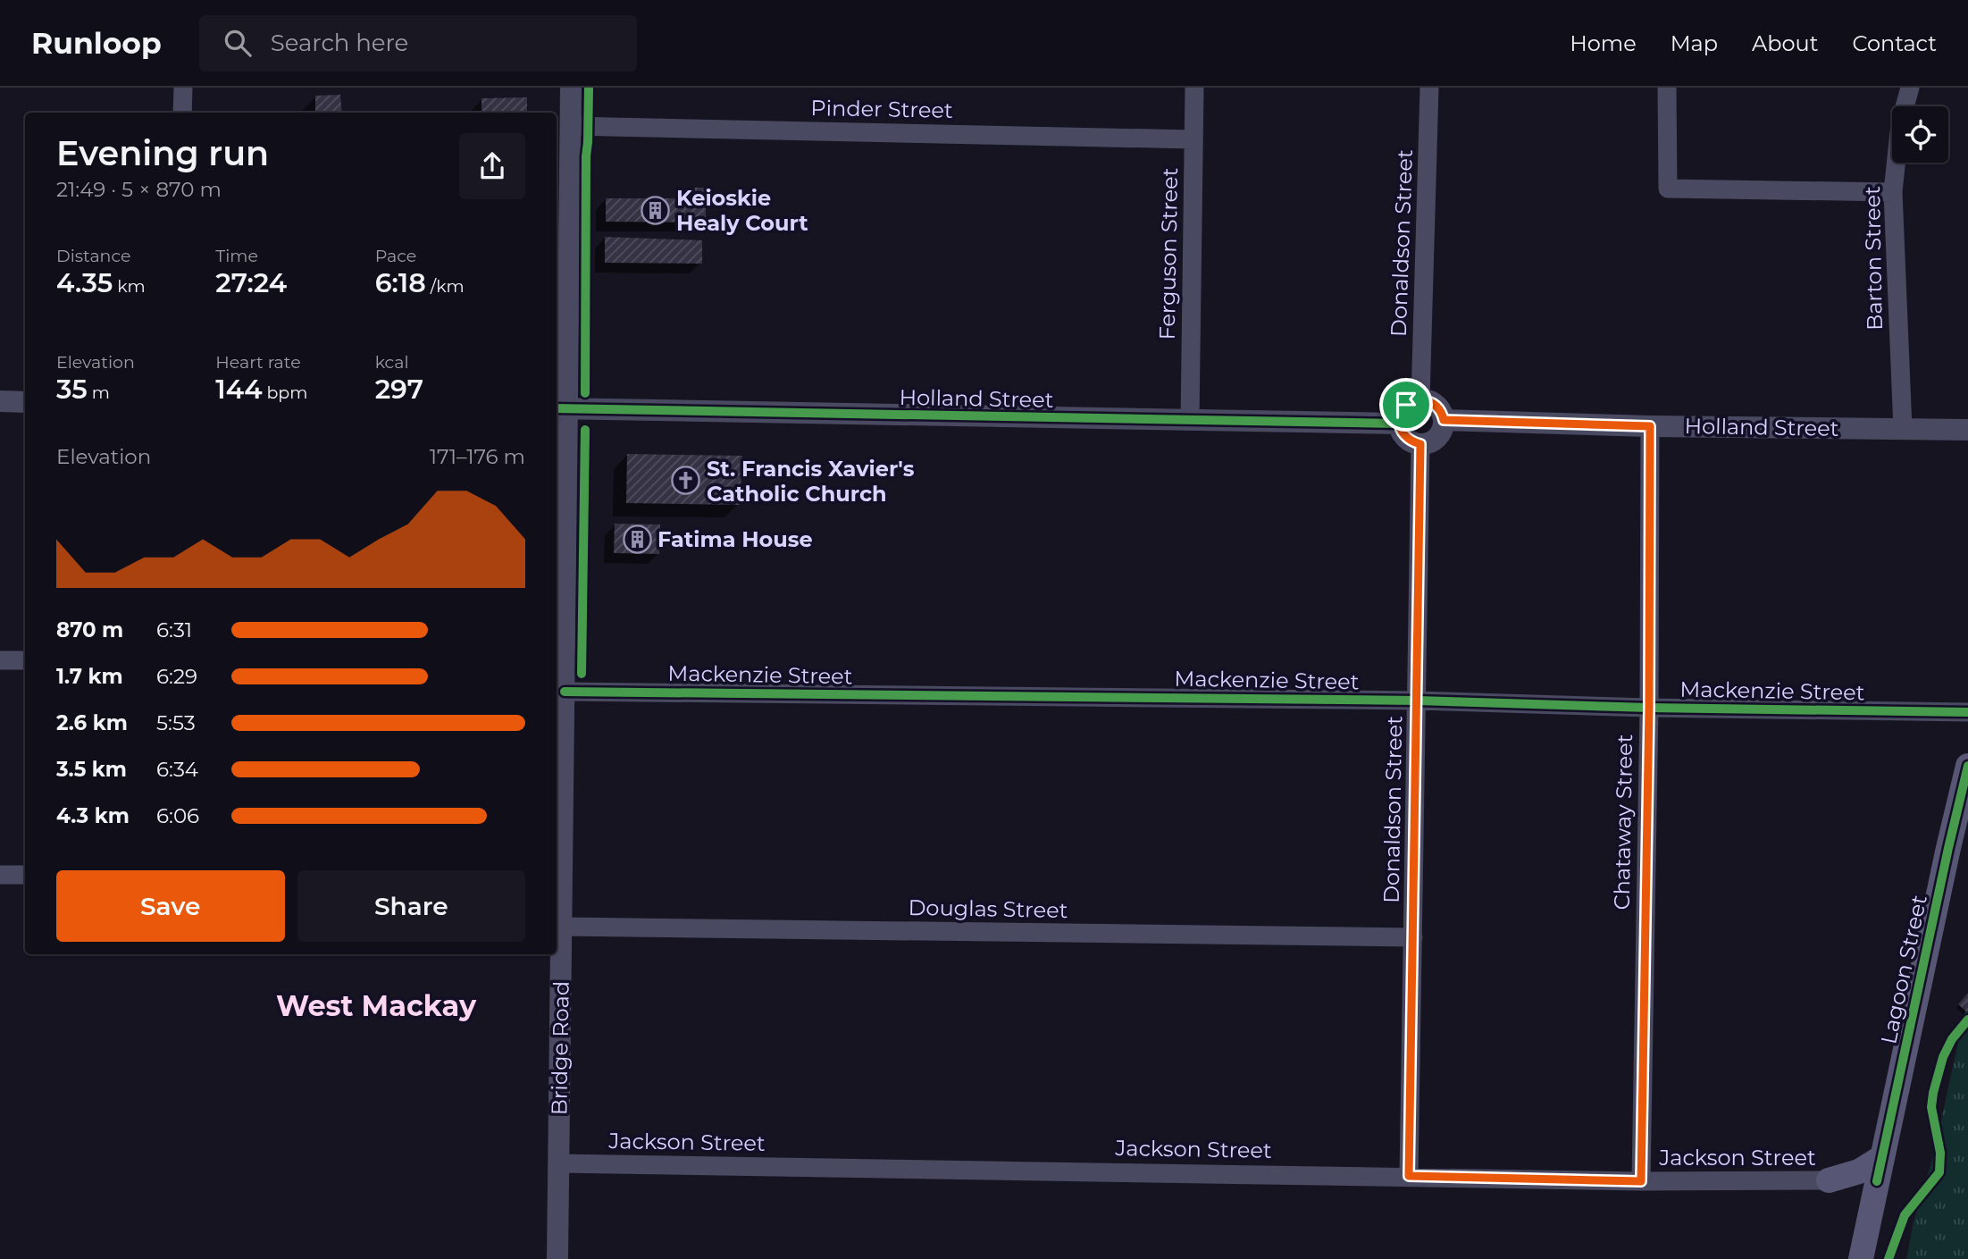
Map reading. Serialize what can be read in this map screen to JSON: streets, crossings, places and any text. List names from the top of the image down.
{
  "streets": {
    "main road": ["Lagoon Street"],
    "street": [
      "Pinder Street",
      "Donaldson Street",
      "Ferguson Street",
      "Barton Street",
      "Holland Street",
      "Mackenzie Street",
      "Chataway Street",
      "Douglas Street",
      "Bridge Road",
      "Jackson Street"
    ]
  },
  "crossings": [
    ["Pinder Street", "Ferguson Street"],
    ["Pinder Street", "Bridge Road"],
    ["Donaldson Street", "Holland Street"],
    ["Donaldson Street", "Mackenzie Street"],
    ["Donaldson Street", "Douglas Street"],
    ["Donaldson Street", "Jackson Street"],
    ["Ferguson Street", "Holland Street"],
    ["Barton Street", "Holland Street"],
    ["Holland Street", "Chataway Street"],
    ["Holland Street", "Bridge Road"],
    ["Mackenzie Street", "Chataway Street"],
    ["Mackenzie Street", "Bridge Road"],
    ["Chataway Street", "Jackson Street"],
    ["Douglas Street", "Bridge Road"],
    ["Bridge Road", "Jackson Street"]
  ],
  "districts": ["West Mackay"],
  "places": {
    "building": ["Keioskie Healy Court", "Fatima House"],
    "church": ["St. Francis Xavier's Catholic Church"]
  },
  "page": {
    "header": "Runloop",
    "search": "Search here",
    "nav": [
      "Home",
      "Map",
      "About",
      "Contact"
    ],
    "heading": ["Evening run", "21:49 · 5 × 870 m"],
    "stats": [
      ["Distance", "4.35 km"],
      ["Time", "27:24"],
      ["Pace", "6:18 /km"],
      ["Elevation", "35 m"],
      ["Heart rate", "144 bpm"],
      ["kcal", "297"]
    ],
    "chart": ["Elevation", "171–176 m"],
    "list": [
      {
        "name": "870 m",
        "note": "6:31"
      },
      {
        "name": "1.7 km",
        "note": "6:29"
      },
      {
        "name": "2.6 km",
        "note": "5:53"
      },
      {
        "name": "3.5 km",
        "note": "6:34"
      },
      {
        "name": "4.3 km",
        "note": "6:06"
      }
    ],
    "buttons": ["Save", "Share"]
  }
}
